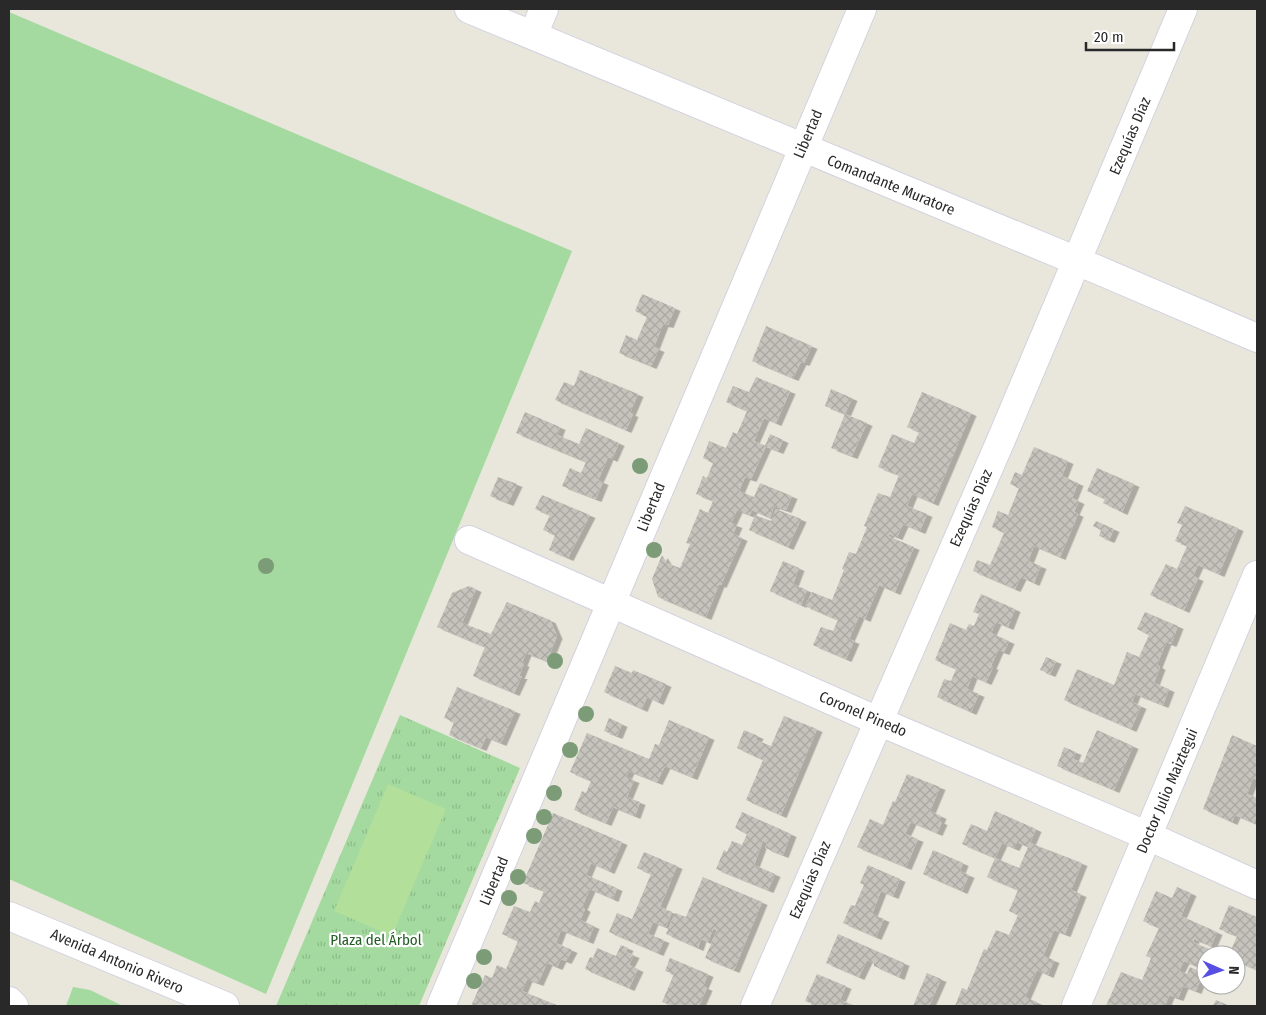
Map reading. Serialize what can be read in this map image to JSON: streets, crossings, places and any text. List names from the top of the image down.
{
  "streets": {
    "street": [
      "Libertad",
      "Ezequías Díaz",
      "Comandante Muratore",
      "Coronel Pinedo",
      "Doctor Julio Maiztegui",
      "Avenida Antonio Rivero"
    ]
  },
  "crossings": [
    ["Libertad", "Comandante Muratore"],
    ["Libertad", "Coronel Pinedo"],
    ["Ezequías Díaz", "Comandante Muratore"],
    ["Ezequías Díaz", "Coronel Pinedo"],
    ["Coronel Pinedo", "Doctor Julio Maiztegui"]
  ],
  "parks": ["Plaza del Árbol"],
  "scale_bar": "20 m",
  "north": "right"
}
